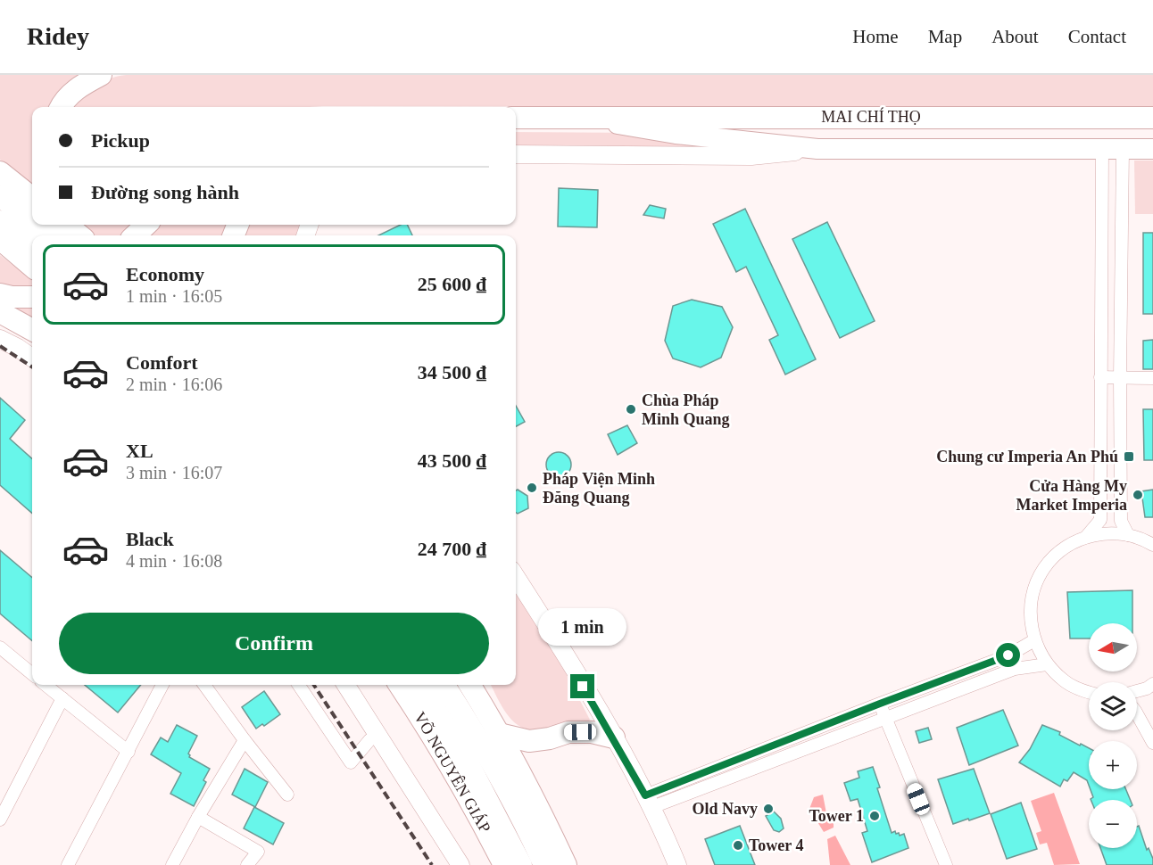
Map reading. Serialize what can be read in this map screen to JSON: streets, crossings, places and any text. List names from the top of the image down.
{
  "streets": {
    "highway": ["MAI CHÍ THỌ", "VÕ NGUYÊN GIÁP"]
  },
  "places": {
    "other": [
      "Chùa Pháp Minh Quang",
      "Pháp Viện Minh Đăng Quang",
      "Cửa Hàng My Market Imperia",
      "Old Navy",
      "Tower 1",
      "Tower 4"
    ],
    "transit": ["Chung cư Imperia An Phú"]
  },
  "north": "left",
  "page": {
    "header": "Ridey",
    "nav": [
      "Home",
      "Map",
      "About",
      "Contact"
    ],
    "banner": ["Pickup", "Đường song hành"],
    "list": [
      {
        "name": "Economy",
        "note": "1 min · 16:05",
        "value": "25 600 ₫"
      },
      {
        "name": "Comfort",
        "note": "2 min · 16:06",
        "value": "34 500 ₫"
      },
      {
        "name": "XL",
        "note": "3 min · 16:07",
        "value": "43 500 ₫"
      },
      {
        "name": "Black",
        "note": "4 min · 16:08",
        "value": "24 700 ₫"
      }
    ],
    "buttons": "Confirm",
    "bubble": "1 min",
    "map_buttons": ["+", "−"]
  }
}
